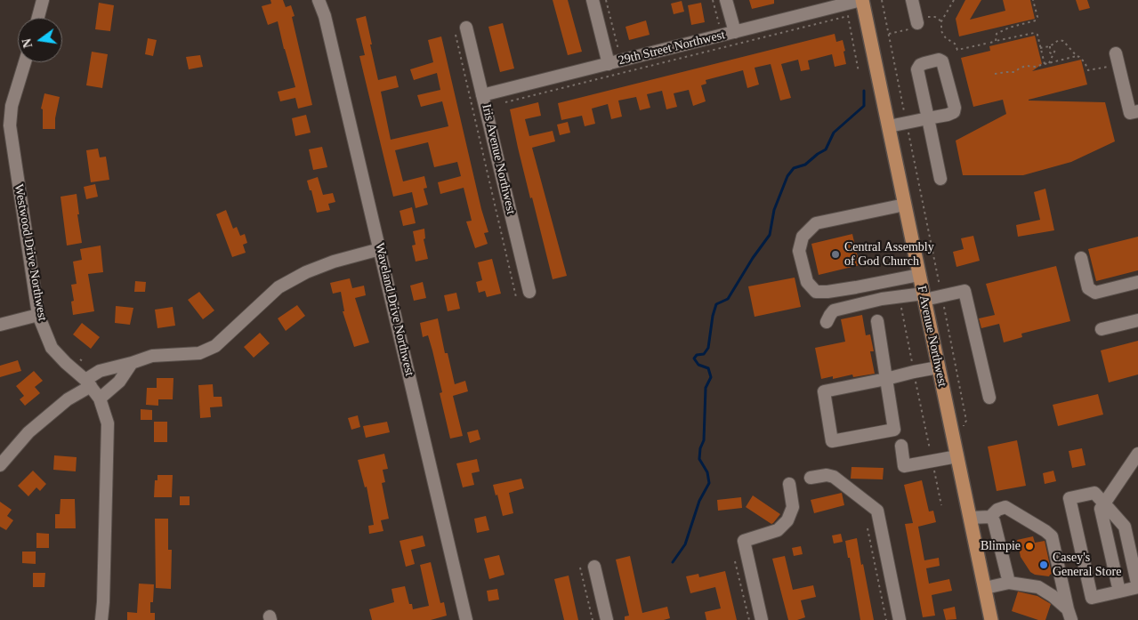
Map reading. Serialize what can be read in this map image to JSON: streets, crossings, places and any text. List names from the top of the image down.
{
  "streets": {
    "main road": ["F Avenue Northwest"],
    "street": [
      "29th Street Northwest",
      "Iris Avenue Northwest",
      "Westwood Drive Northwest",
      "Waveland Drive Northwest"
    ]
  },
  "crossings": [
    ["29th Street Northwest", "Iris Avenue Northwest"],
    ["29th Street Northwest", "F Avenue Northwest"]
  ],
  "places": ["Central Assembly of God Church", "Blimpie", "Casey's General Store"],
  "north": "left"
}
